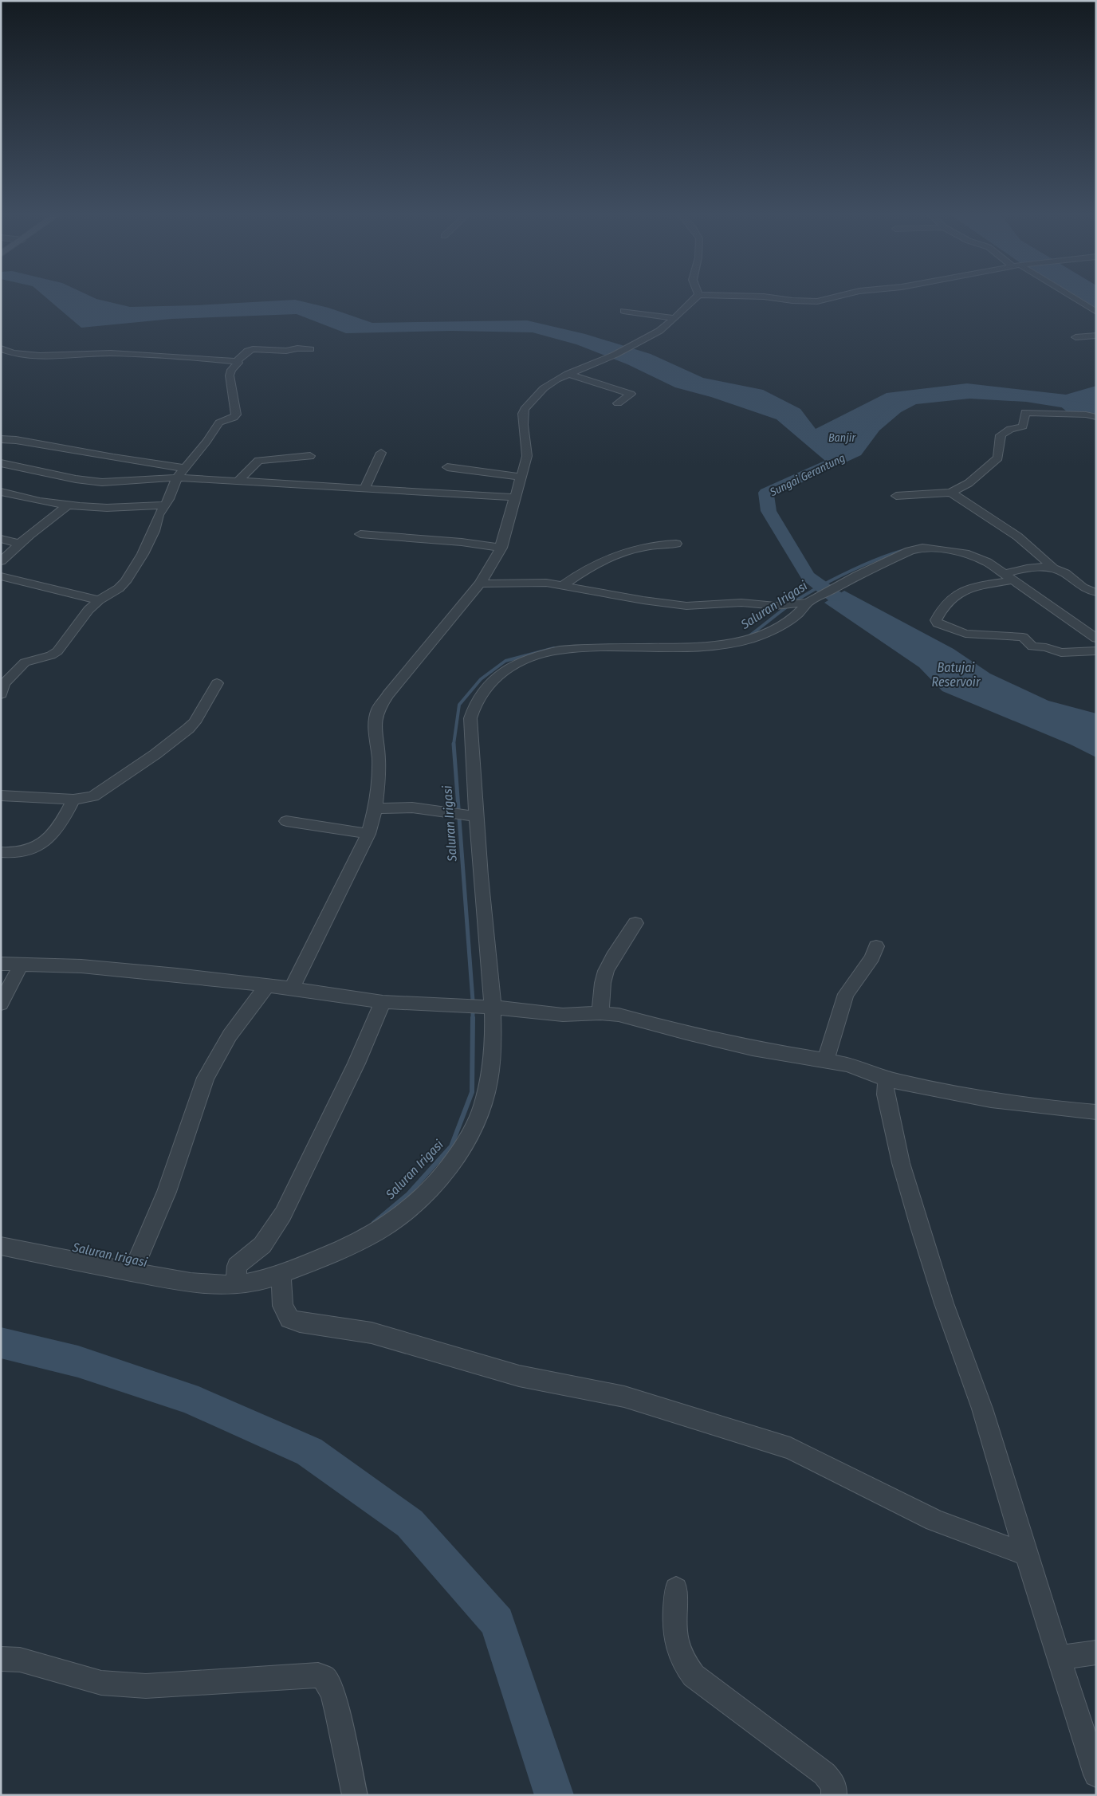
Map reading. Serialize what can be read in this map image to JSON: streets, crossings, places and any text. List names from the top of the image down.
{
  "water": [
    "Banjir",
    "Sungai Gerantung",
    "Saluran Irigasi",
    "Batujai Reservoir"
  ]
}
